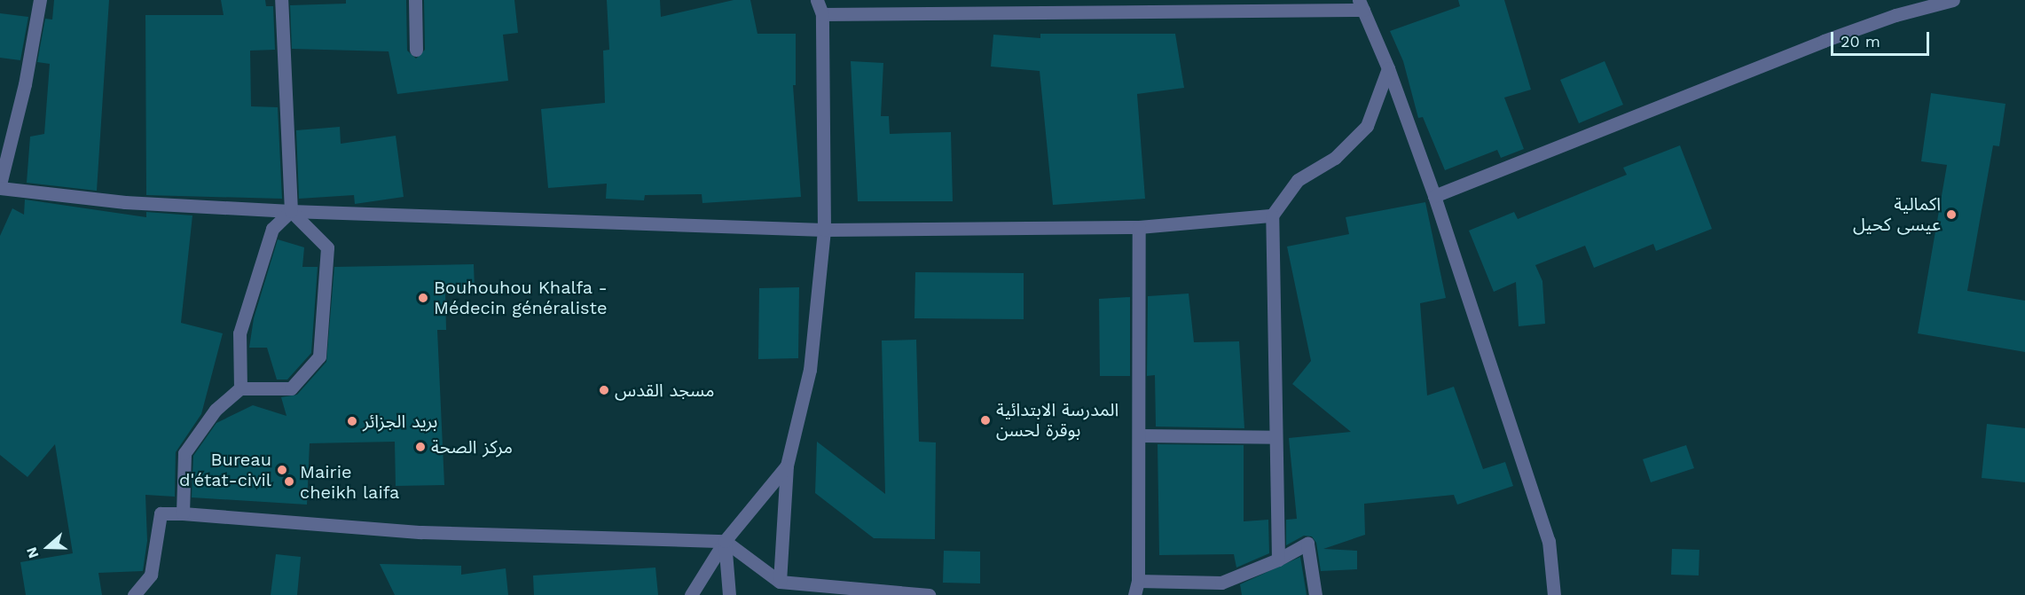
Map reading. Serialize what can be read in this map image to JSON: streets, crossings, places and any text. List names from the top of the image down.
{
  "places": [
    "اكمالية عيسى كحيل",
    "Bouhouhou Khalfa - Médecin généraliste",
    "مسجد القدس",
    "المدرسة الابتدائية بوقرة لحسن",
    "بريد الجزائر",
    "مركز الصحة",
    "Bureau d'état-civil",
    "Mairie cheikh laifa"
  ],
  "scale_bar": "20 m",
  "north": "left"
}
